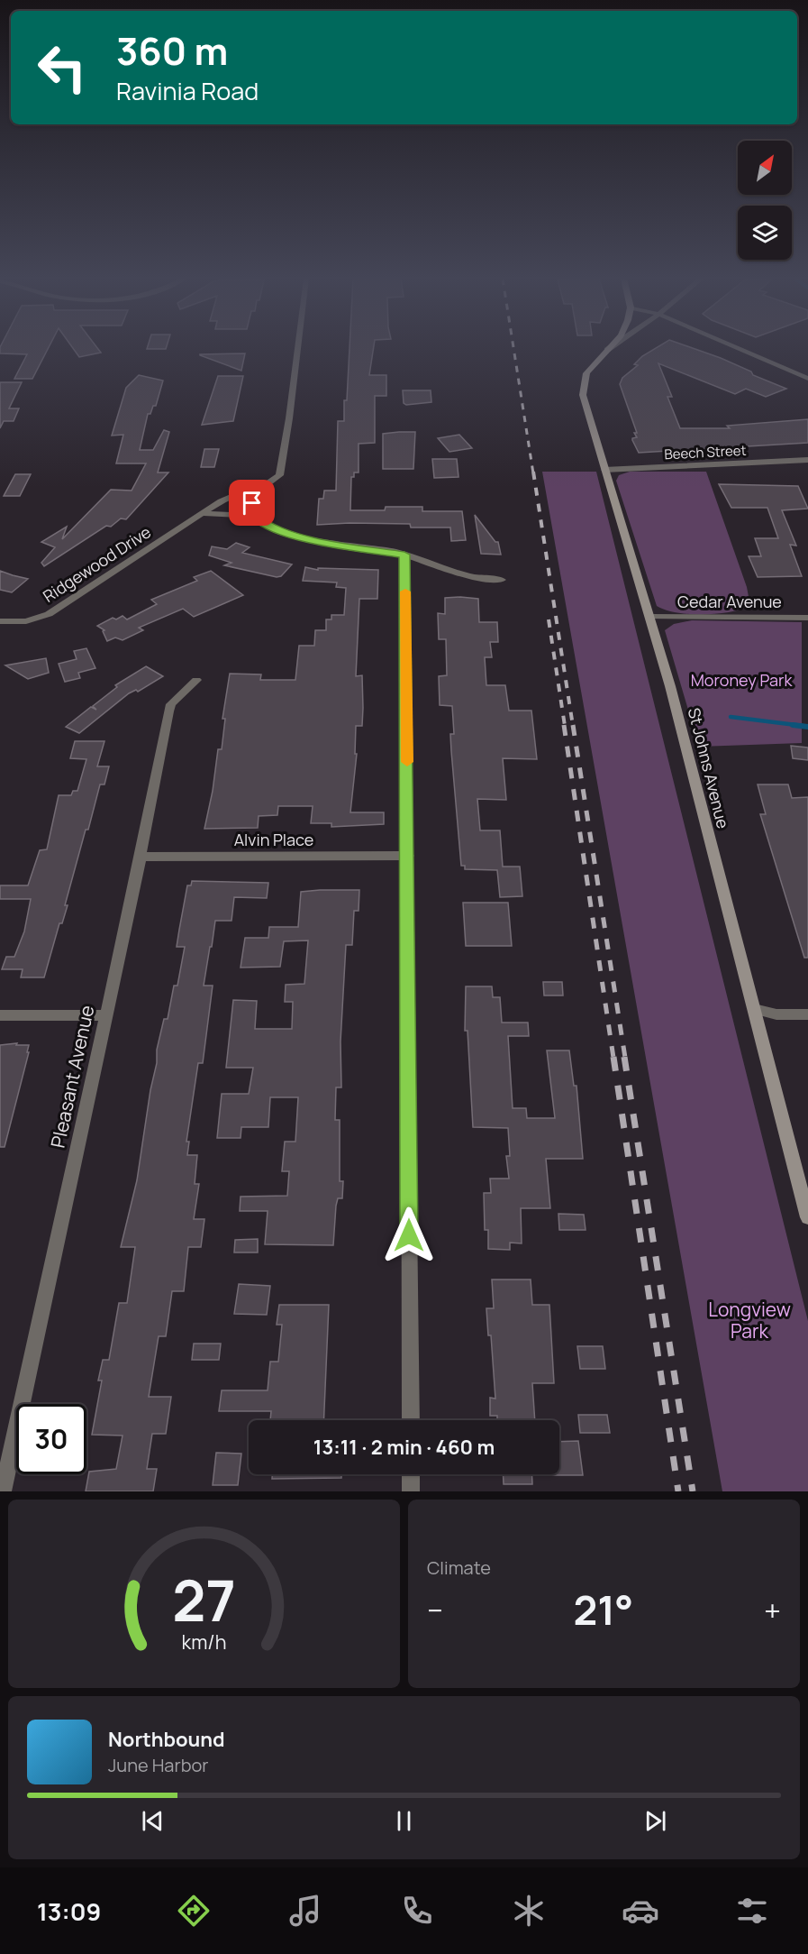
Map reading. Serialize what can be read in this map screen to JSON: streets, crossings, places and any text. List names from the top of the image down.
{
  "streets": {
    "street": [
      "Beech Street",
      "Ridgewood Drive",
      "Cedar Avenue",
      "St Johns Avenue",
      "Alvin Place",
      "Pleasant Avenue"
    ]
  },
  "crossings": [
    ["Beech Street", "St Johns Avenue"],
    ["Cedar Avenue", "St Johns Avenue"],
    ["Alvin Place", "Pleasant Avenue"]
  ],
  "parks": ["Moroney Park", "Longview Park"],
  "north": "top right",
  "page": {
    "turn": ["360 m", "Ravinia Road"],
    "limit": "30",
    "trip": "13:11 · 2 min · 460 m",
    "tile": "Climate",
    "heat": ["−", "21°", "+"],
    "song": ["Northbound", "June Harbor"],
    "tabs": "13:09",
    "gauge": ["27", "km/h"]
  }
}
